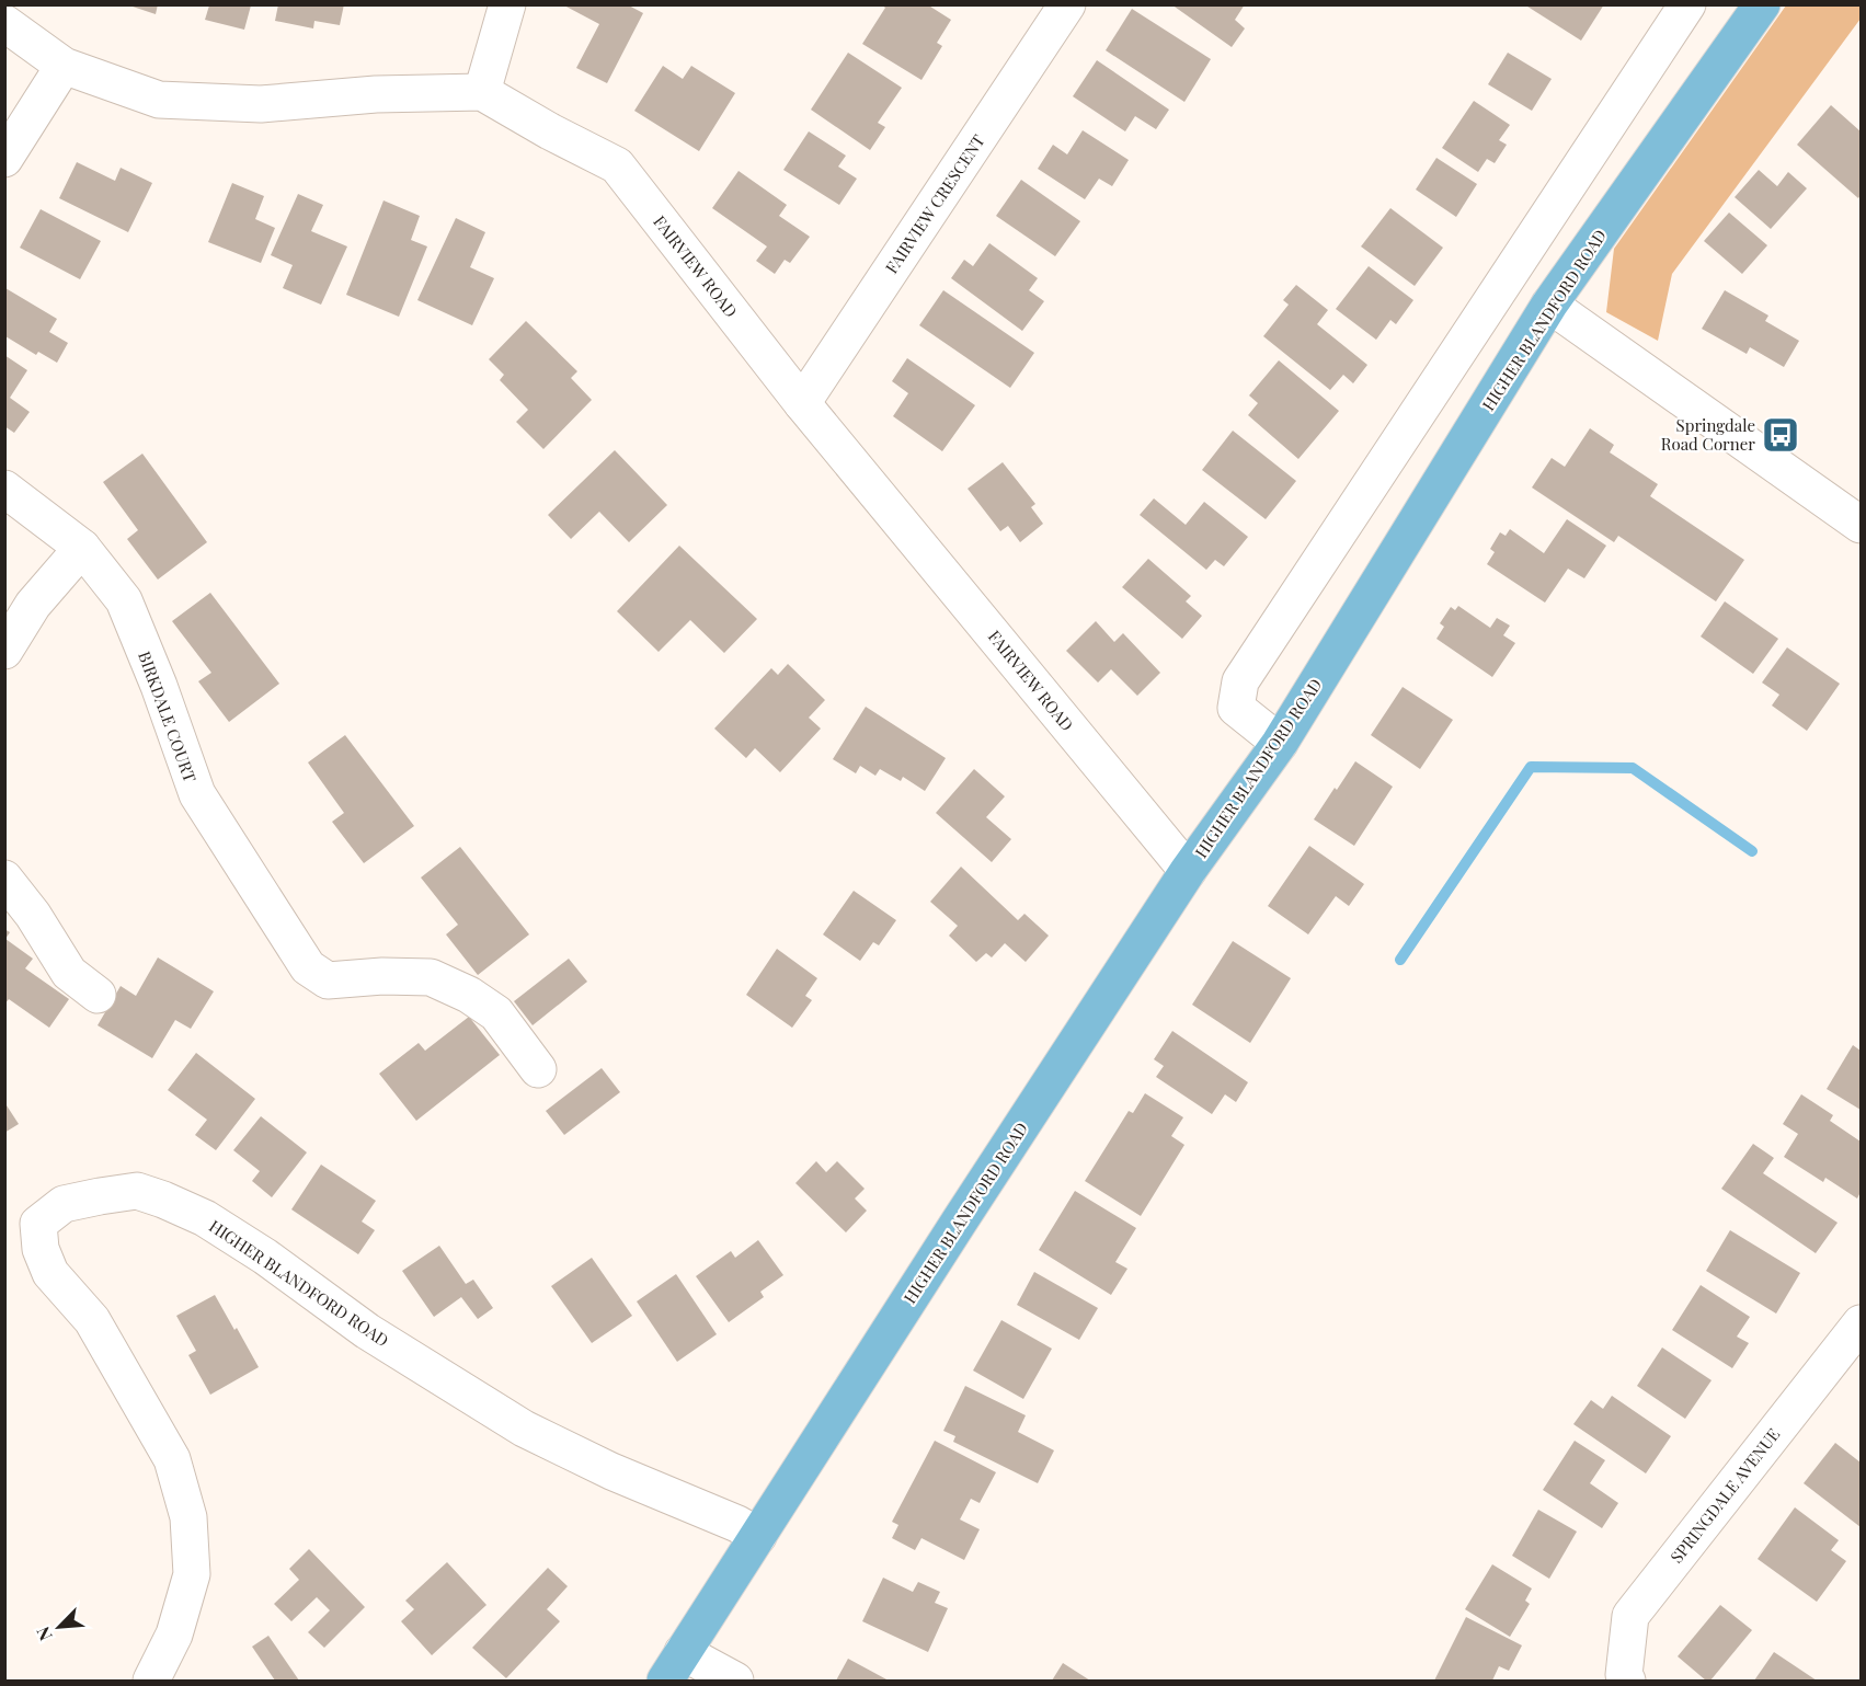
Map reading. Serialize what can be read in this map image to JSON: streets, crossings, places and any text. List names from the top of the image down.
{
  "streets": {
    "main road": ["HIGHER BLANDFORD ROAD"],
    "street": [
      "FAIRVIEW CRESCENT",
      "FAIRVIEW ROAD",
      "BIRKDALE COURT",
      "SPRINGDALE AVENUE"
    ]
  },
  "crossings": [
    ["FAIRVIEW CRESCENT", "FAIRVIEW ROAD"],
    ["FAIRVIEW ROAD", "HIGHER BLANDFORD ROAD"]
  ],
  "places": {
    "bus stop": ["Springdale Road Corner"]
  },
  "north": "bottom left"
}
